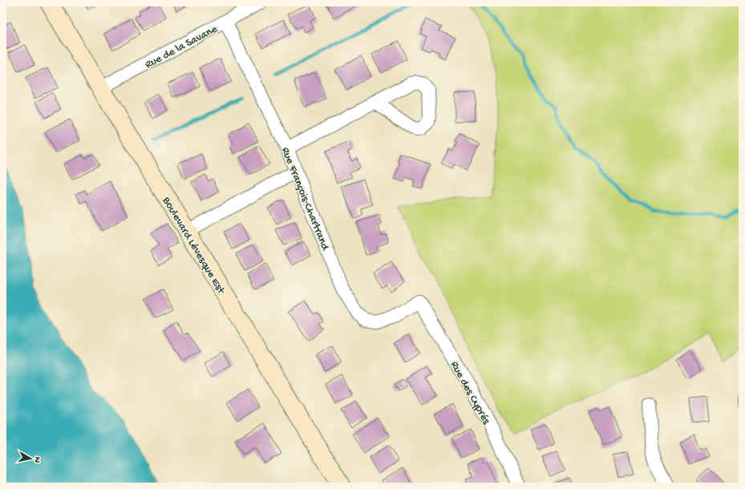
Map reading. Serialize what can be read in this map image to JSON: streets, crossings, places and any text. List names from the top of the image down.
{
  "streets": {
    "street": [
      "Rue de la Savane",
      "Rue François-Chartrand",
      "Boulevard Lévesque Est",
      "Rue des Cyprés"
    ]
  },
  "crossings": [
    ["Rue de la Savane", "Rue François-Chartrand"],
    ["Rue de la Savane", "Boulevard Lévesque Est"],
    ["Rue François-Chartrand", "Rue des Cyprés"]
  ],
  "north": "right"
}
